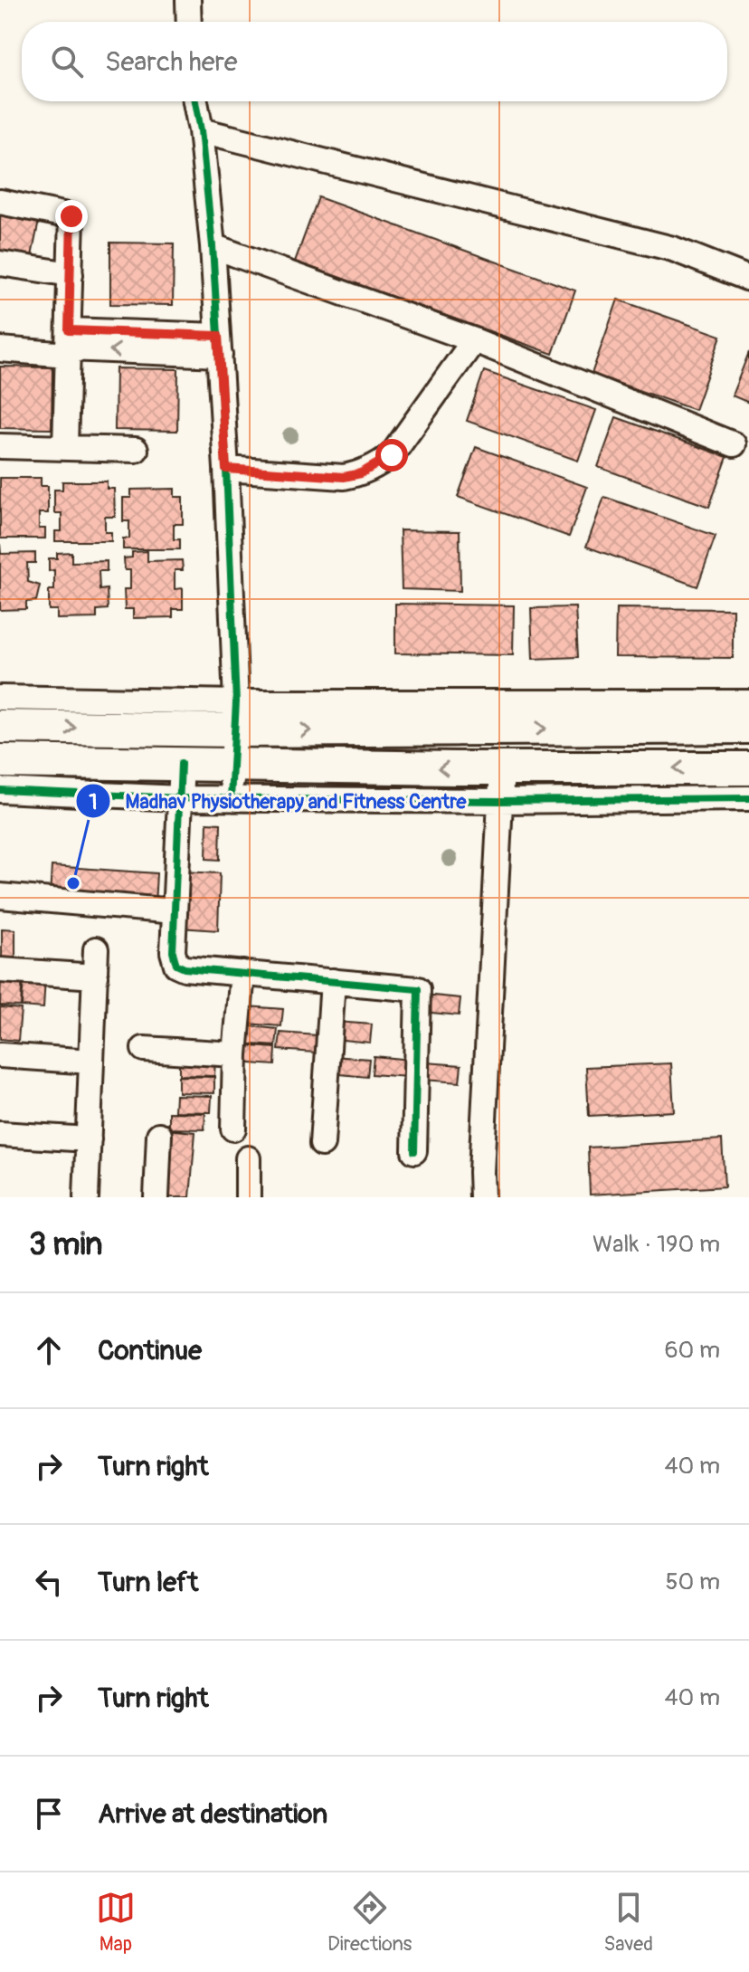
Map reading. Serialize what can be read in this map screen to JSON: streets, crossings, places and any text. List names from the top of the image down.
{
  "places": ["Madhav Physiotherapy and Fitness Centre"],
  "page": {
    "search": "Search here",
    "heading": ["3 min", "Walk · 190 m"],
    "list": [
      ["Continue", "60 m"],
      ["Turn right", "40 m"],
      ["Turn left", "50 m"],
      ["Turn right", "40 m"],
      "Arrive at destination"
    ],
    "nav": ["Map", "Directions", "Saved"]
  }
}
